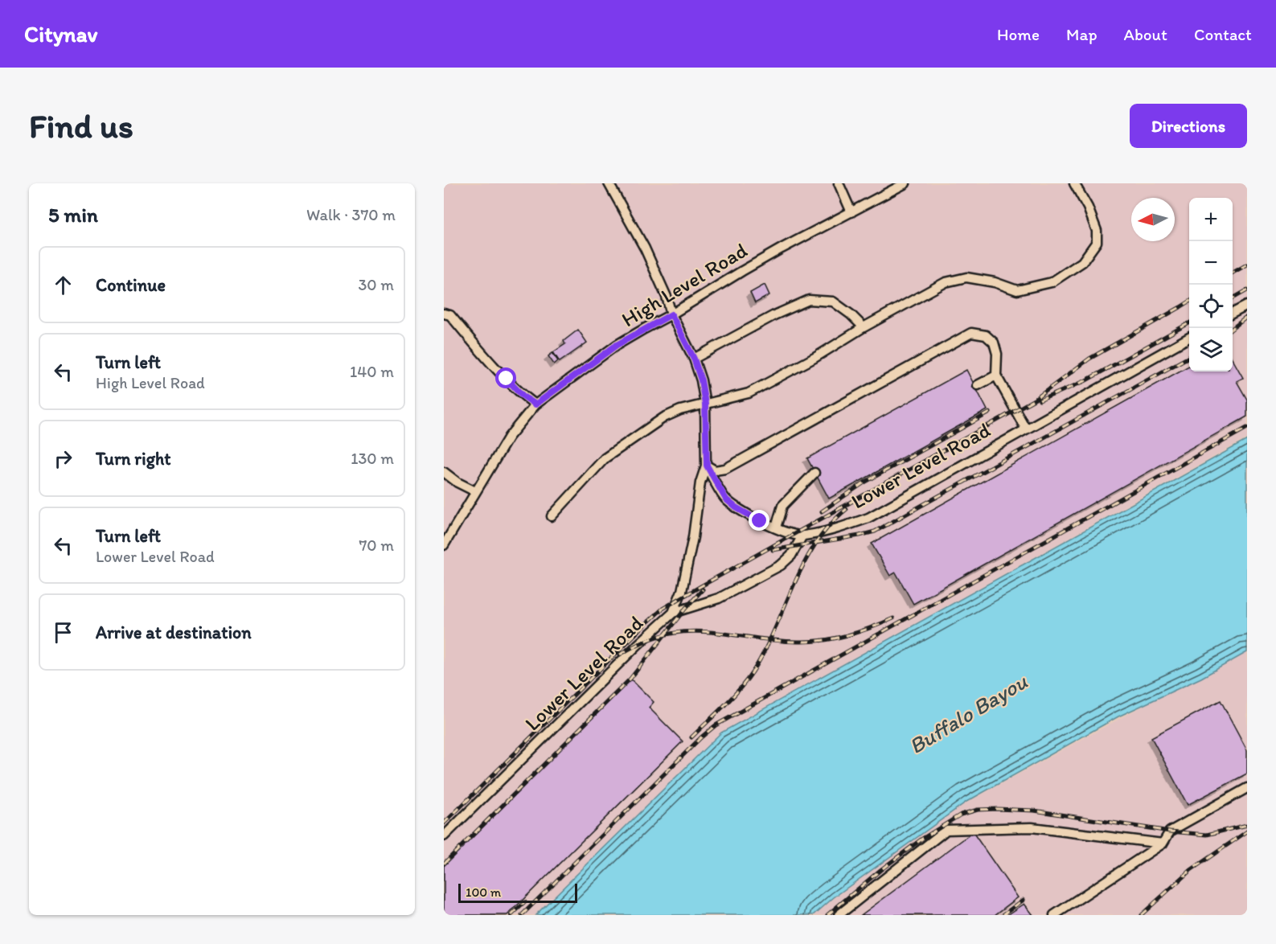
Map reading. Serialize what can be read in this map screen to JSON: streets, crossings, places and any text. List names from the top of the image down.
{
  "streets": {
    "lane": ["High Level Road", "Lower Level Road"]
  },
  "water": ["Buffalo Bayou"],
  "scale_bar": "100 m",
  "north": "left",
  "page": {
    "header": "Citynav",
    "nav": [
      "Home",
      "Map",
      "About",
      "Contact"
    ],
    "buttons": "Directions",
    "title": "Find us",
    "heading": ["5 min", "Walk · 370 m"],
    "map_buttons": ["+", "−"],
    "list": [
      ["Continue", "30 m"],
      ["Turn left", "High Level Road", "140 m"],
      ["Turn right", "130 m"],
      ["Turn left", "Lower Level Road", "70 m"],
      "Arrive at destination"
    ],
    "scale": "100 m"
  }
}
